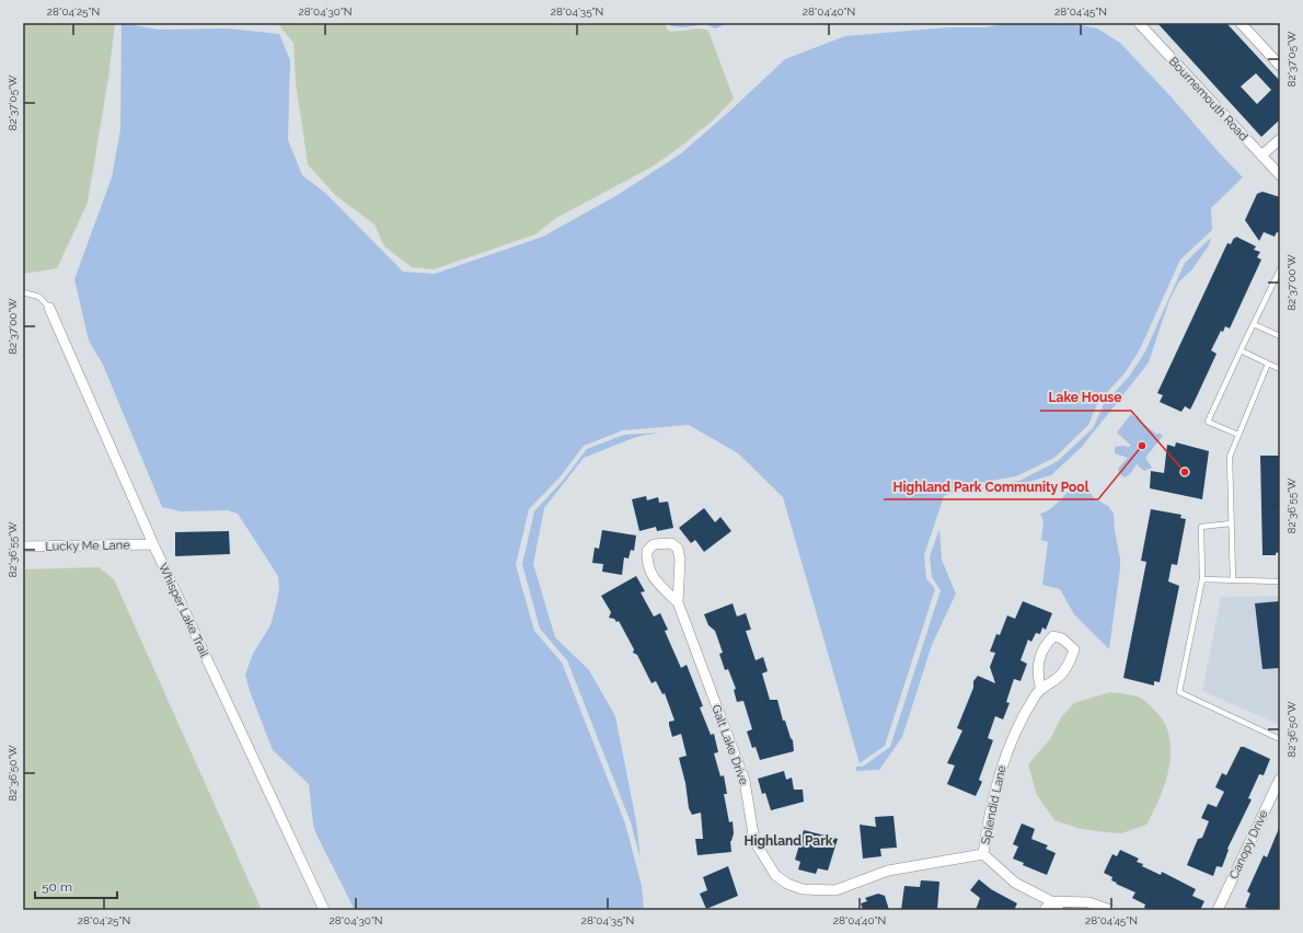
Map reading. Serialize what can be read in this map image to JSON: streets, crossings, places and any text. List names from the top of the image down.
{
  "streets": {
    "street": [
      "Bournemouth Road",
      "Lucky Me Lane",
      "Whisper Lake Trail",
      "Galt Lake Drive",
      "Splendid Lane",
      "Canopy Drive"
    ]
  },
  "crossings": [
    ["Lucky Me Lane", "Whisper Lake Trail"],
    ["Galt Lake Drive", "Splendid Lane"]
  ],
  "districts": ["Highland Park"],
  "places": ["Highland Park Community Pool", "Lake House"],
  "scale_bar": "50 m",
  "coordinates": [
    "28°04'25\"N",
    "28°04'30\"N",
    "28°04'35\"N",
    "28°04'40\"N",
    "28°04'45\"N",
    "82°37'05\"W",
    "82°37'00\"W",
    "82°36'55\"W",
    "82°36'50\"W"
  ]
}
